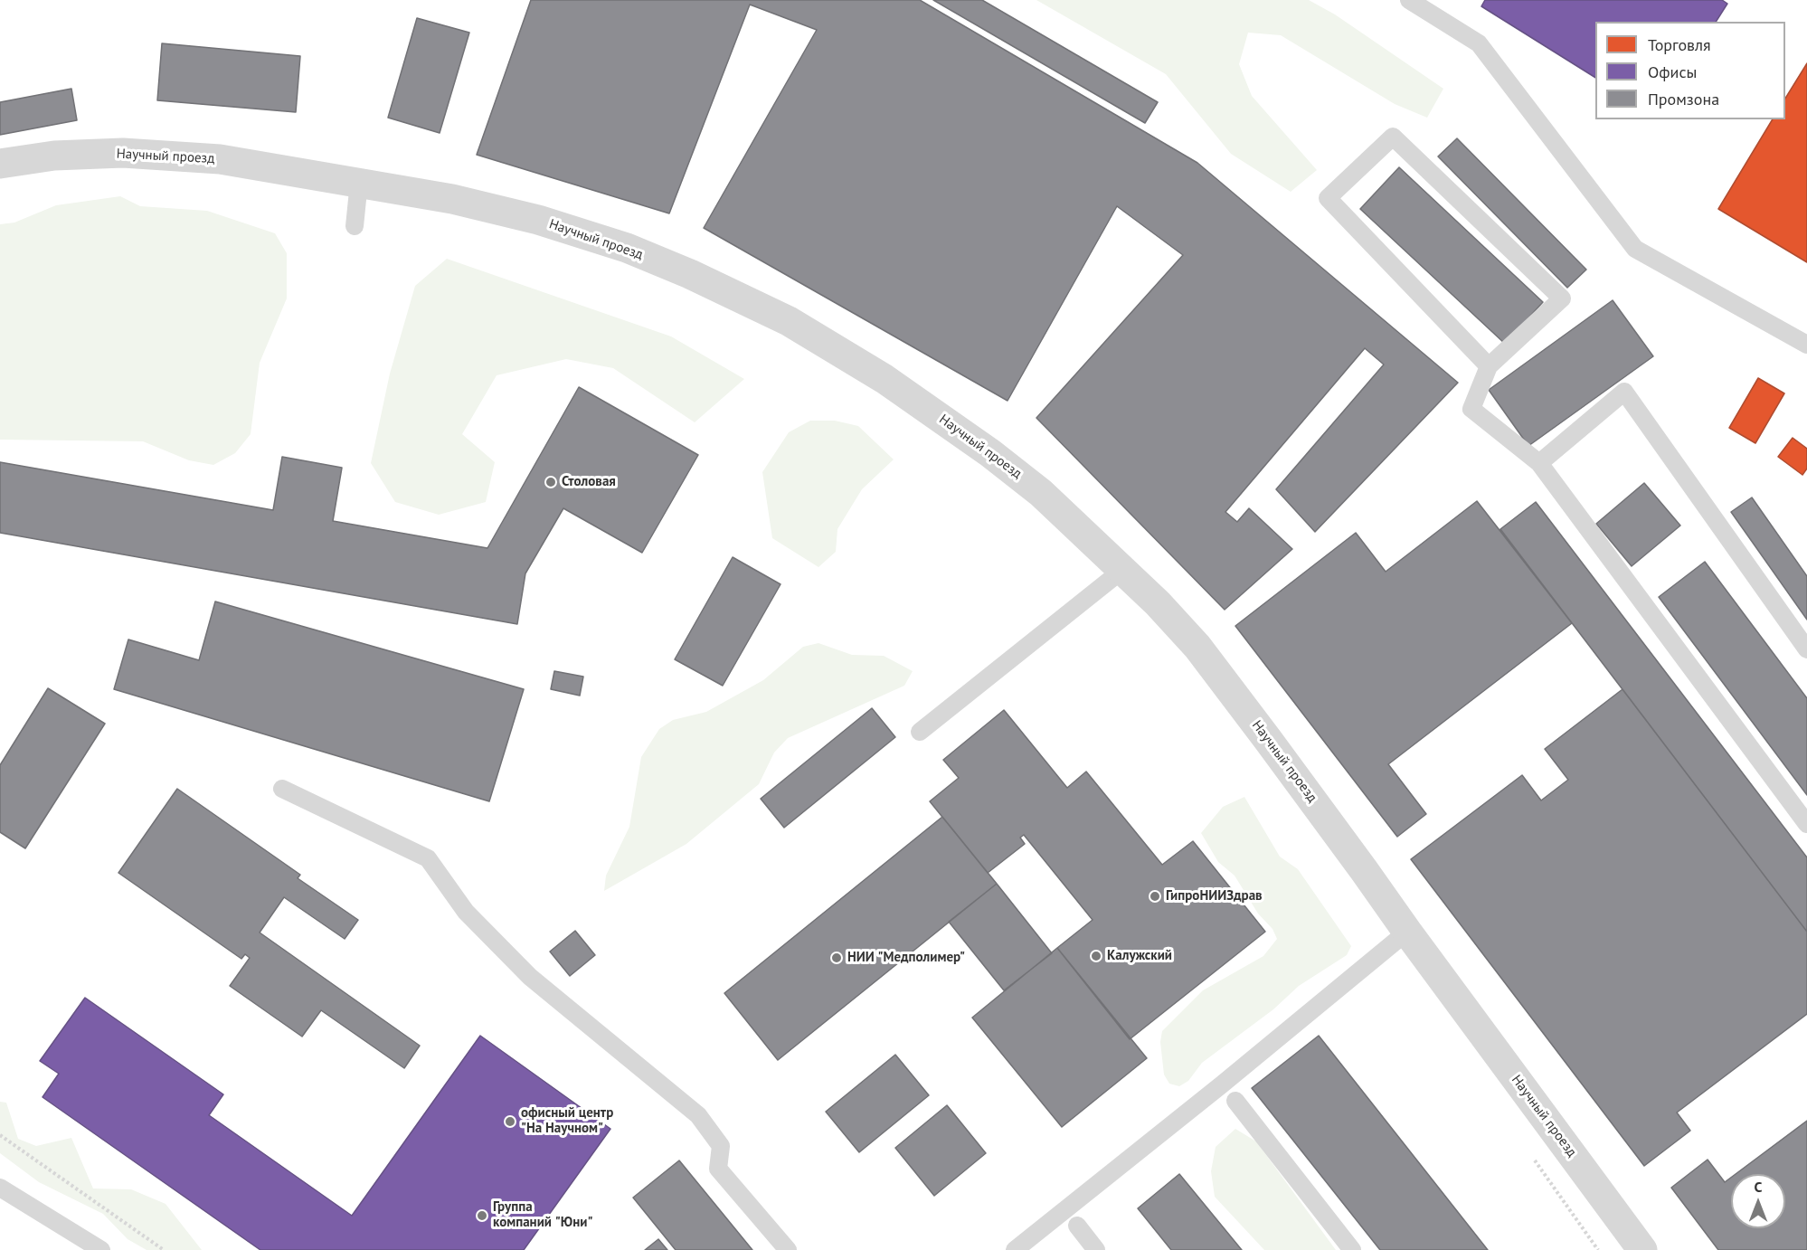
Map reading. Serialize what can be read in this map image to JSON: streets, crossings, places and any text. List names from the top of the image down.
{
  "streets": {
    "street": ["Научный проезд"]
  },
  "places": [
    "Столовая",
    "ГипроНИИЗдрав",
    "Калужский",
    "НИИ \"Медполимер\"",
    "офисный центр \"На Научном\"",
    "Группа компаний \"Юни\""
  ],
  "legend": ["Торговля", "Офисы", "Промзона"],
  "north": "top"
}
